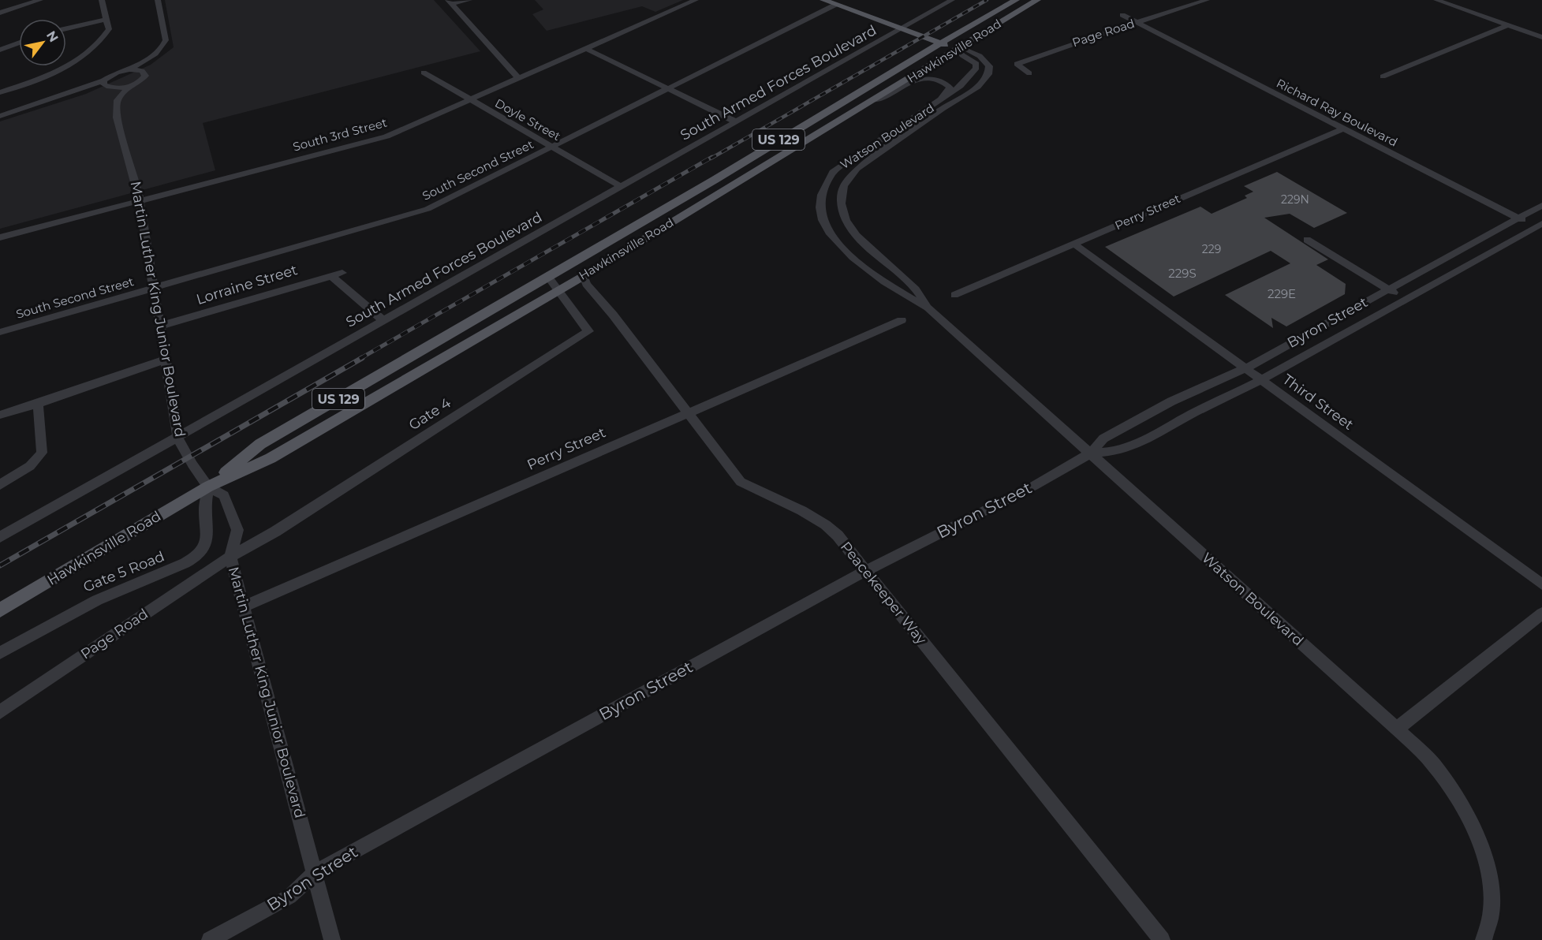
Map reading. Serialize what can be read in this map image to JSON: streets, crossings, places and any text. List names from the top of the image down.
{
  "streets": {
    "main road": ["Hawkinsville Road", "Watson Boulevard", "US 129"],
    "street": [
      "Page Road",
      "South Armed Forces Boulevard",
      "Richard Ray Boulevard",
      "Doyle Street",
      "South 3rd Street",
      "South Second Street",
      "Perry Street",
      "Lorraine Street",
      "Martin Luther King Junior Boulevard",
      "Byron Street",
      "Third Street",
      "Gate 4",
      "Gate 5 Road",
      "Peacekeeper Way"
    ]
  },
  "crossings": [
    ["Page Road", "Richard Ray Boulevard"],
    ["Page Road", "Martin Luther King Junior Boulevard"],
    ["Page Road", "Gate 4"],
    ["Hawkinsville Road", "Watson Boulevard"],
    ["Hawkinsville Road", "Martin Luther King Junior Boulevard"],
    ["Hawkinsville Road", "Gate 4"],
    ["Hawkinsville Road", "Gate 5 Road"],
    ["Hawkinsville Road", "Peacekeeper Way"],
    ["South Armed Forces Boulevard", "Doyle Street"],
    ["South Armed Forces Boulevard", "Watson Boulevard"],
    ["South Armed Forces Boulevard", "Martin Luther King Junior Boulevard"],
    ["Richard Ray Boulevard", "Perry Street"],
    ["Richard Ray Boulevard", "Byron Street"],
    ["Doyle Street", "South 3rd Street"],
    ["Doyle Street", "South Second Street"],
    ["South 3rd Street", "Martin Luther King Junior Boulevard"],
    ["Watson Boulevard", "South Second Street"],
    ["Watson Boulevard", "Byron Street"],
    ["South Second Street", "Martin Luther King Junior Boulevard"],
    ["Perry Street", "Martin Luther King Junior Boulevard"],
    ["Perry Street", "Third Street"],
    ["Perry Street", "Peacekeeper Way"],
    ["Lorraine Street", "Martin Luther King Junior Boulevard"],
    ["Martin Luther King Junior Boulevard", "Byron Street"],
    ["Martin Luther King Junior Boulevard", "Gate 4"],
    ["Martin Luther King Junior Boulevard", "Gate 5 Road"],
    ["Byron Street", "Third Street"],
    ["Byron Street", "Peacekeeper Way"]
  ],
  "house_numbers": [
    "229N",
    "229",
    "229S",
    "229E"
  ],
  "north": "top right"
}
